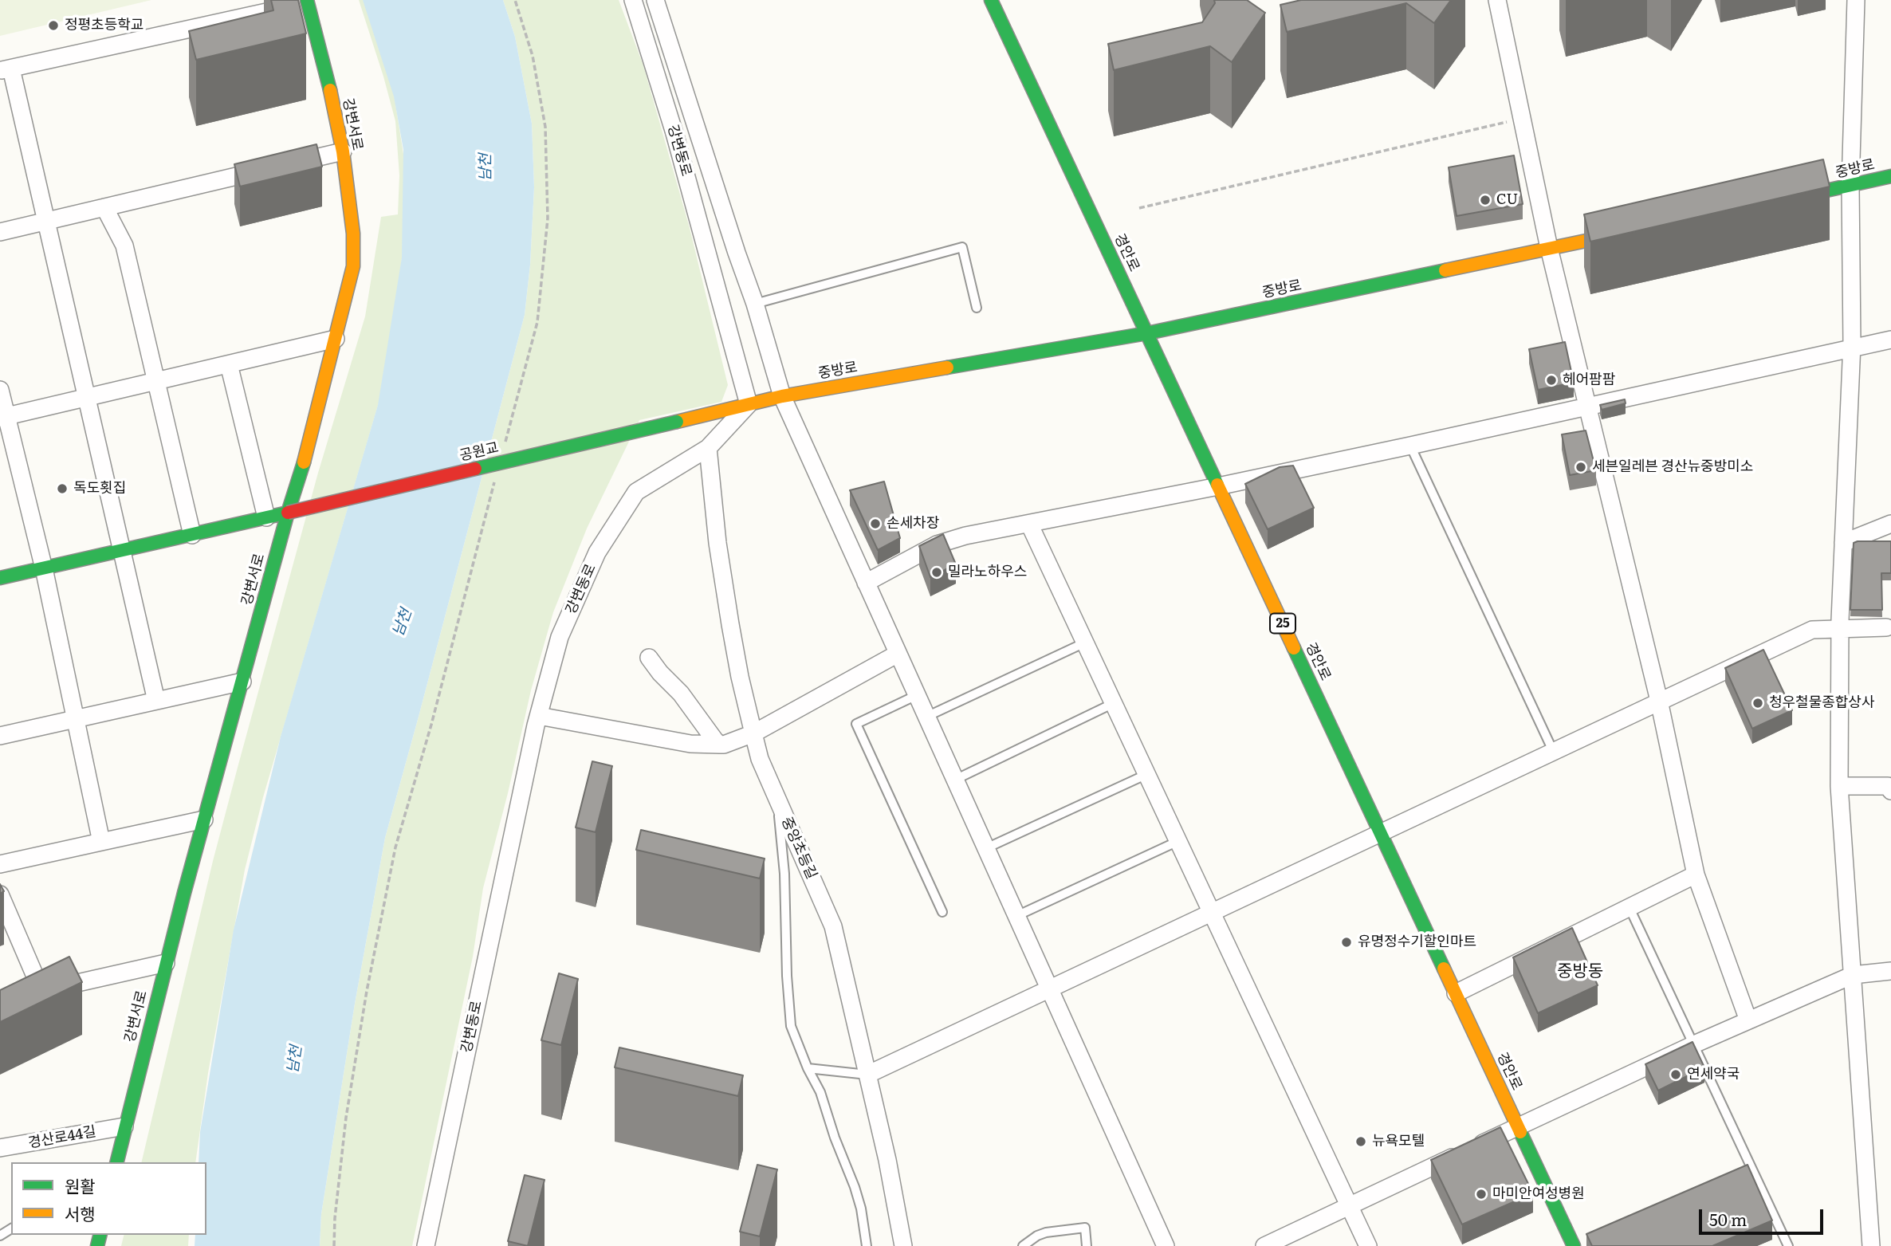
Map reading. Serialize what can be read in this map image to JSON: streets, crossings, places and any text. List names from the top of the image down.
{
  "streets": {
    "street": [
      "강변서로",
      "강변동로",
      "중방로",
      "경안로",
      "공원교",
      "25",
      "중앙초등길",
      "경산로44길"
    ]
  },
  "crossings": [
    ["강변서로", "공원교"],
    ["강변서로", "경산로44길"],
    ["강변동로", "중방로"],
    ["강변동로", "중앙초등길"],
    ["중방로", "경안로"],
    ["중방로", "공원교"]
  ],
  "districts": ["중방동"],
  "water": ["남천"],
  "places": [
    "정평초등학교",
    "CU",
    "헤어팜팜",
    "세븐일레븐 경산뉴중방미소",
    "독도횟집",
    "손세차장",
    "밀라노하우스",
    "청우철물종합상사",
    "유명정수기할인마트",
    "연세약국",
    "뉴욕모텔",
    "마미안여성병원"
  ],
  "legend": ["원활", "서행"],
  "scale_bar": "50 m"
}
